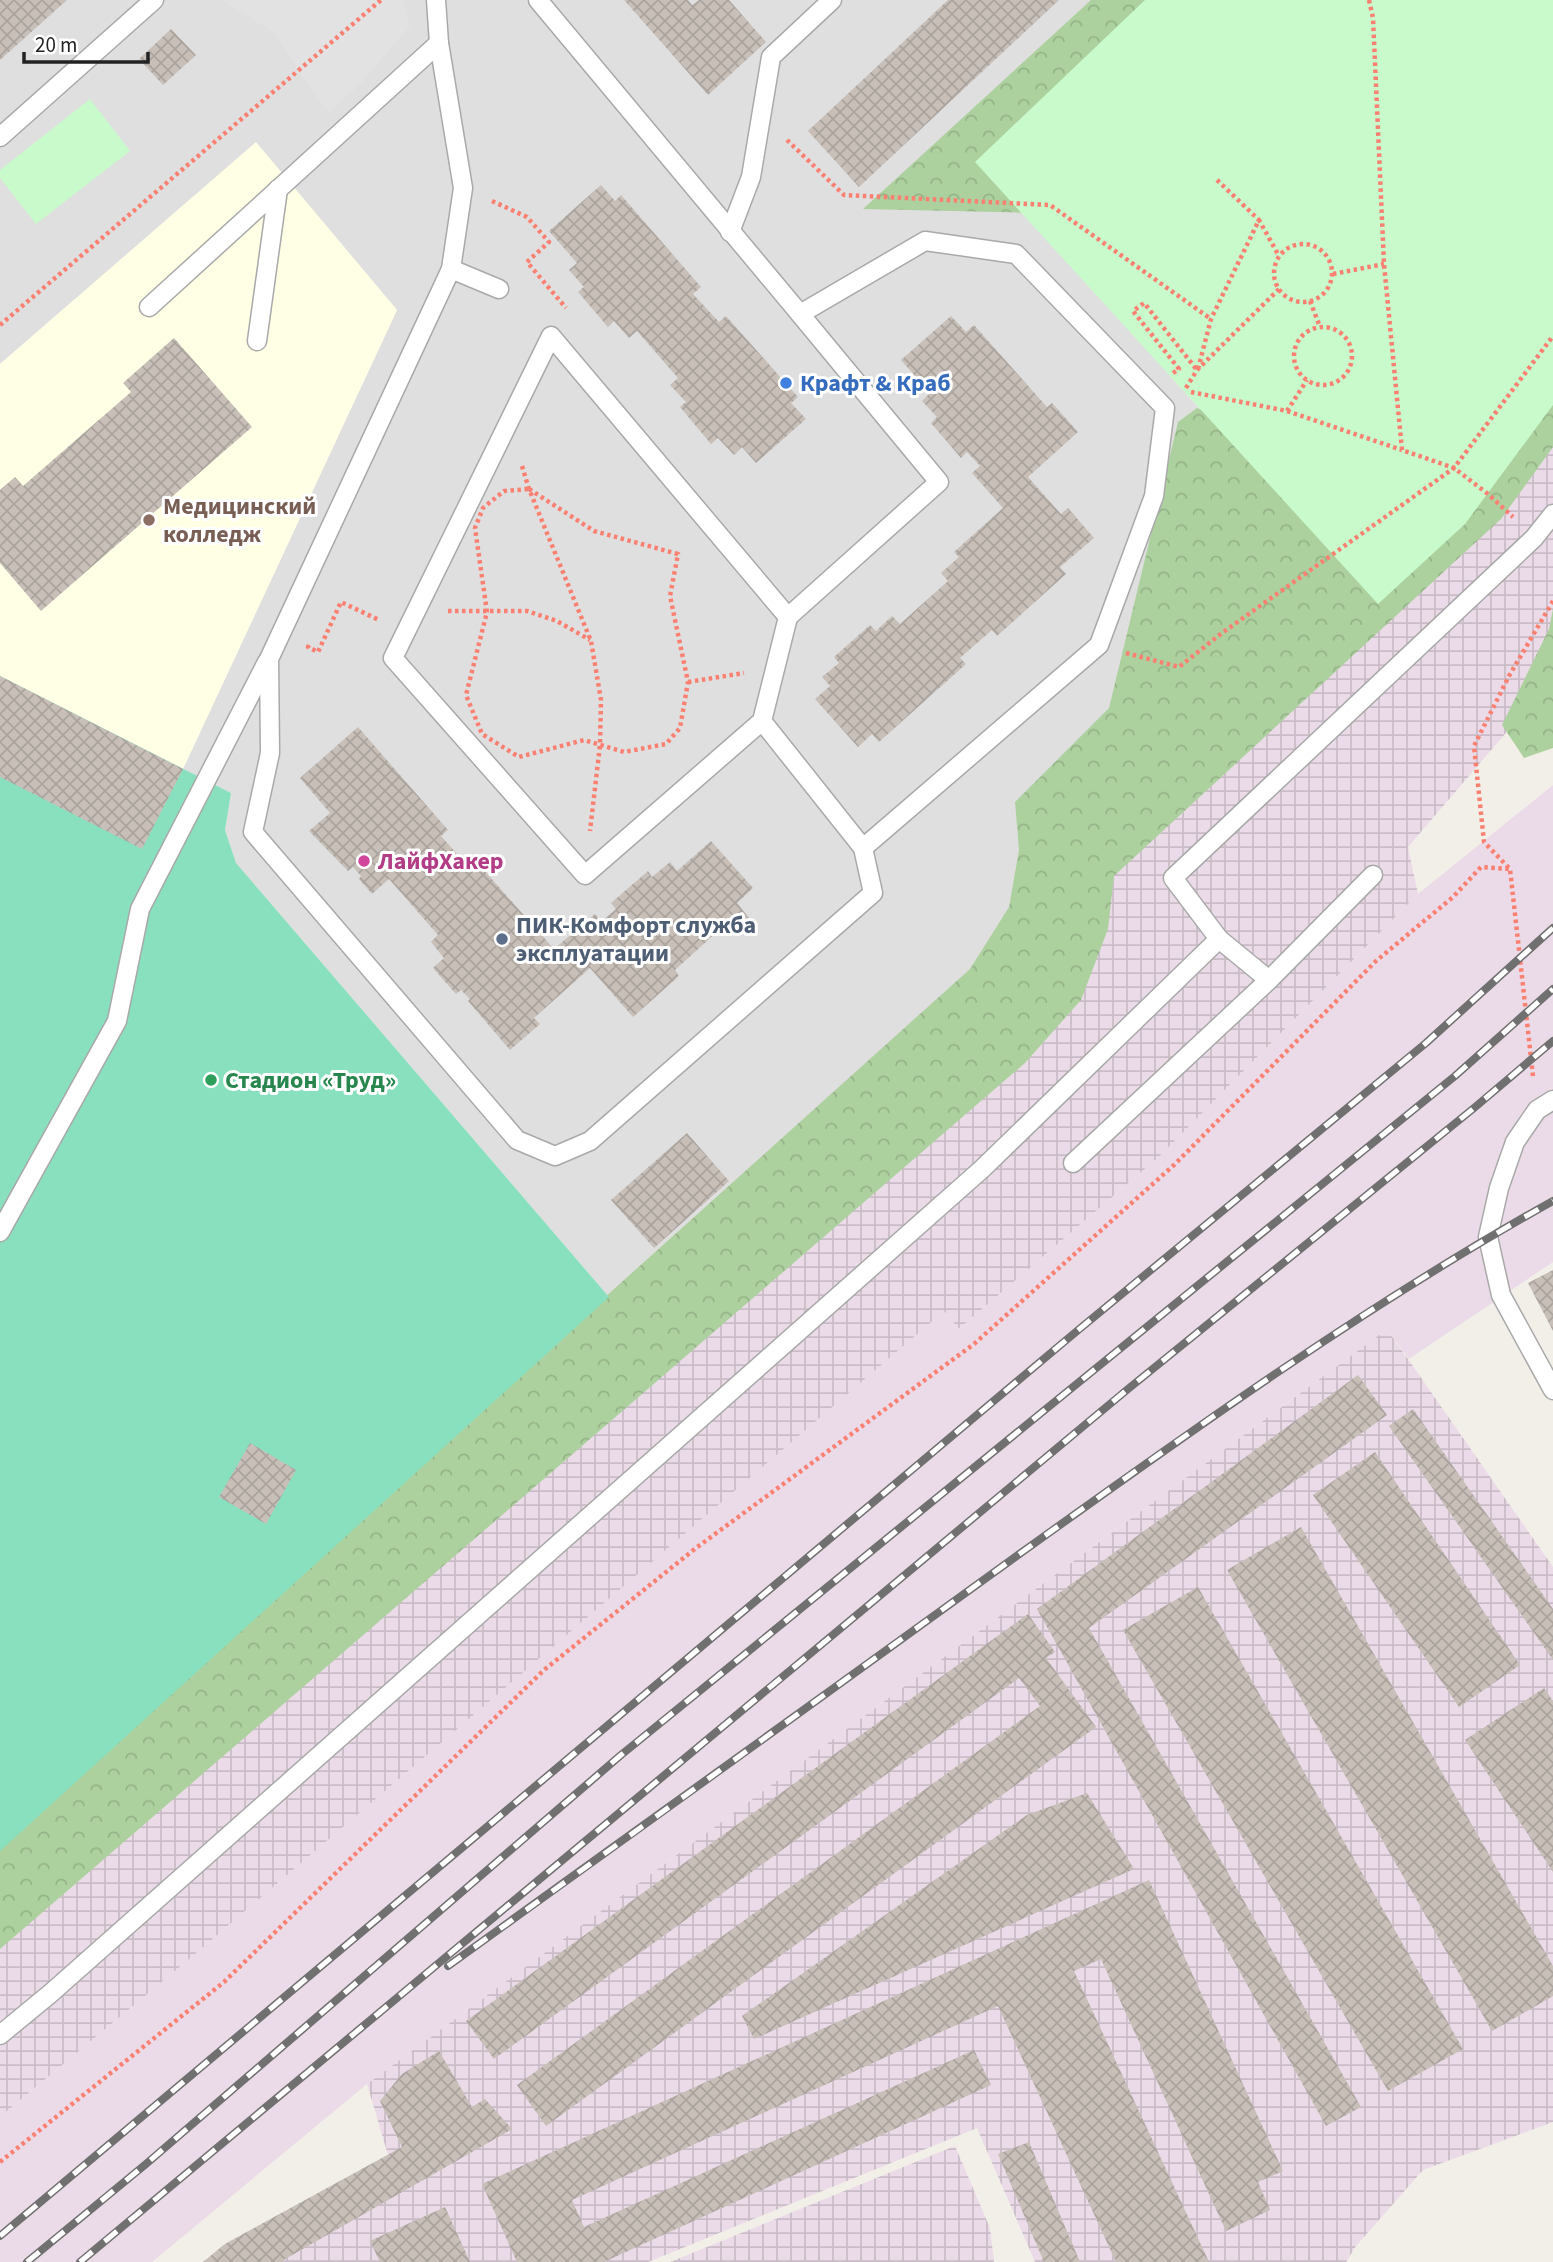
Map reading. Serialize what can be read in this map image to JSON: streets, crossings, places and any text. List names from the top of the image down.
{
  "places": [
    "Крафт & Краб",
    "Медицинский колледж",
    "ЛайфХакер",
    "ПИК-Комфорт служба эксплуатации",
    "Стадион «Труд»"
  ],
  "scale_bar": "20 m"
}
